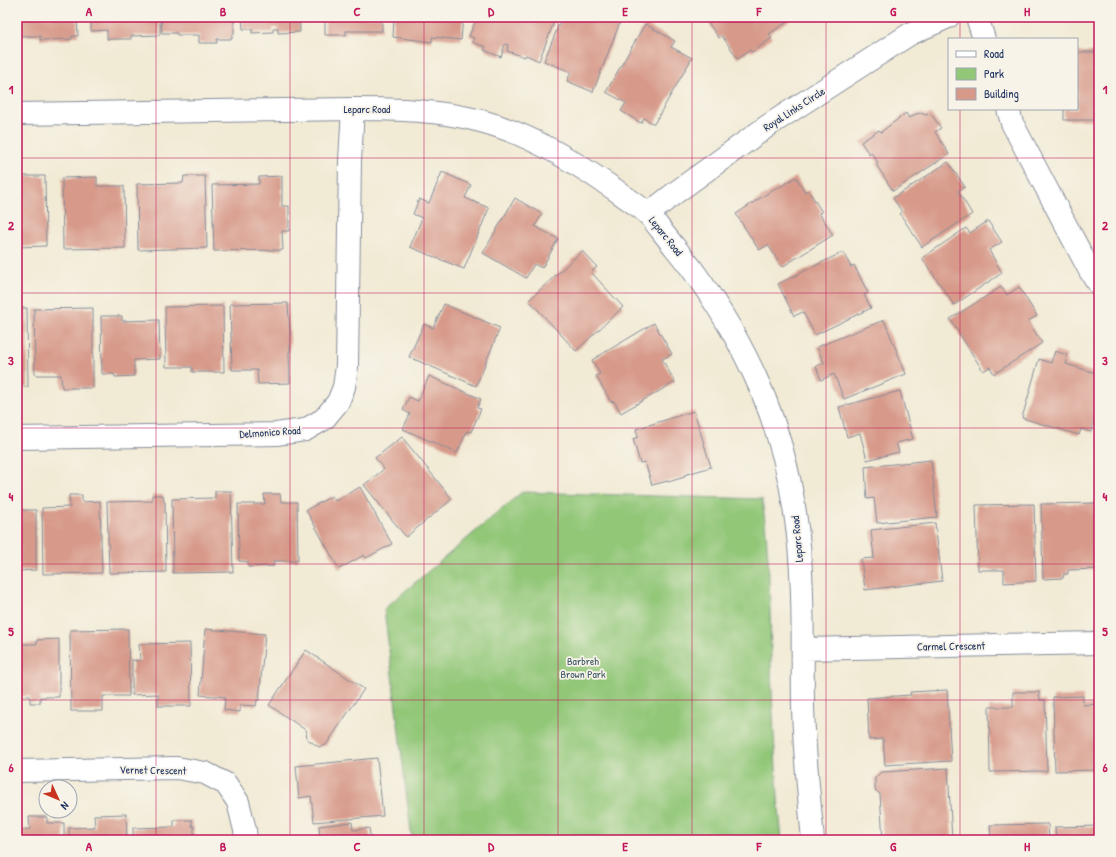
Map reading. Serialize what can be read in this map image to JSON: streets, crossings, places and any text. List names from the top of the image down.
{
  "streets": {
    "street": [
      "Leparc Road",
      "Royal Links Circle",
      "Delmonico Road",
      "Carmel Crescent",
      "Vernet Crescent"
    ]
  },
  "crossings": [
    ["Leparc Road", "Royal Links Circle"],
    ["Leparc Road", "Delmonico Road"],
    ["Leparc Road", "Carmel Crescent"]
  ],
  "parks": ["Barbreh Brown Park"],
  "legend": ["Road", "Park", "Building"],
  "north": "bottom right",
  "grid": {
    "columns": [
      "A",
      "B",
      "C",
      "D",
      "E",
      "F",
      "G",
      "H"
    ],
    "rows": [
      "1",
      "2",
      "3",
      "4",
      "5",
      "6"
    ]
  }
}
